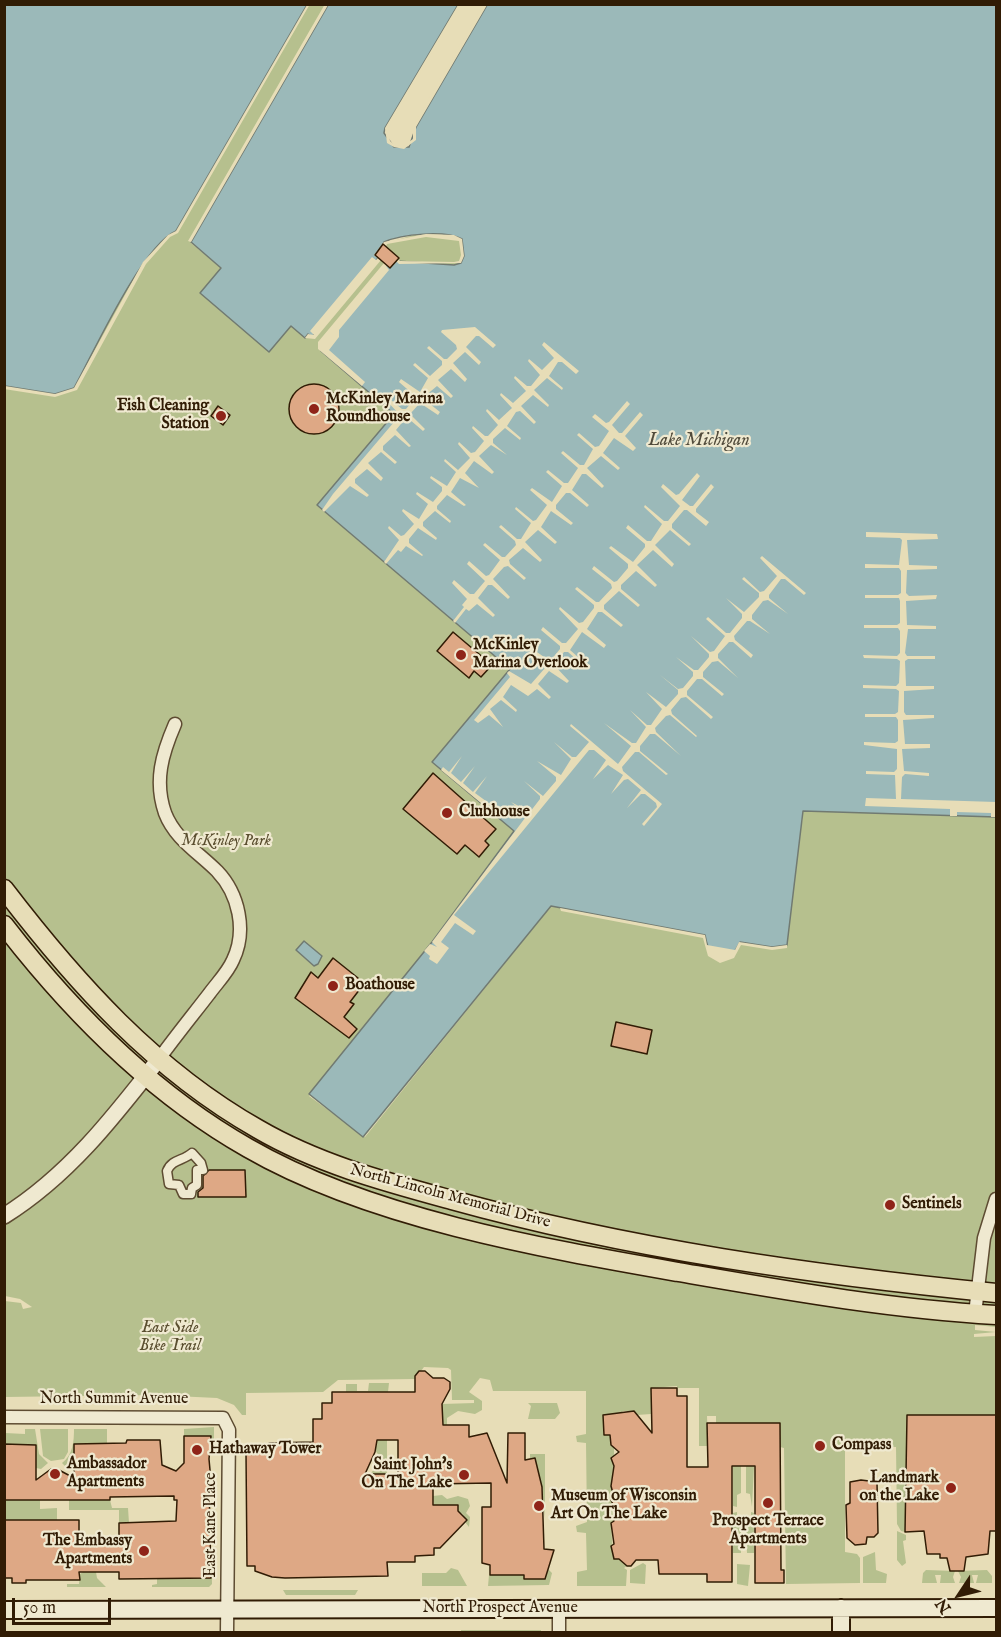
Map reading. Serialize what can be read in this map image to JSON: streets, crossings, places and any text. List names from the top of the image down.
{
  "streets": {
    "main road": ["North Lincoln Memorial Drive", "North Prospect Avenue"],
    "street": ["North Summit Avenue", "East Kane Place"]
  },
  "crossings": [
    ["North Summit Avenue", "East Kane Place"],
    ["East Kane Place", "North Prospect Avenue"]
  ],
  "water": ["Lake Michigan"],
  "parks": ["McKinley Park", "East Side Bike Trail"],
  "places": [
    "McKinley Marina Roundhouse",
    "Fish Cleaning Station",
    "McKinley Marina Overlook",
    "Clubhouse",
    "Boathouse",
    "Sentinels",
    "Compass",
    "Hathaway Tower",
    "Ambassador Apartments",
    "Saint John's On The Lake",
    "Landmark on the Lake",
    "Prospect Terrace Apartments",
    "Museum of Wisconsin Art On The Lake",
    "The Embassy Apartments"
  ],
  "scale_bar": "50 m",
  "north": "bottom left"
}
